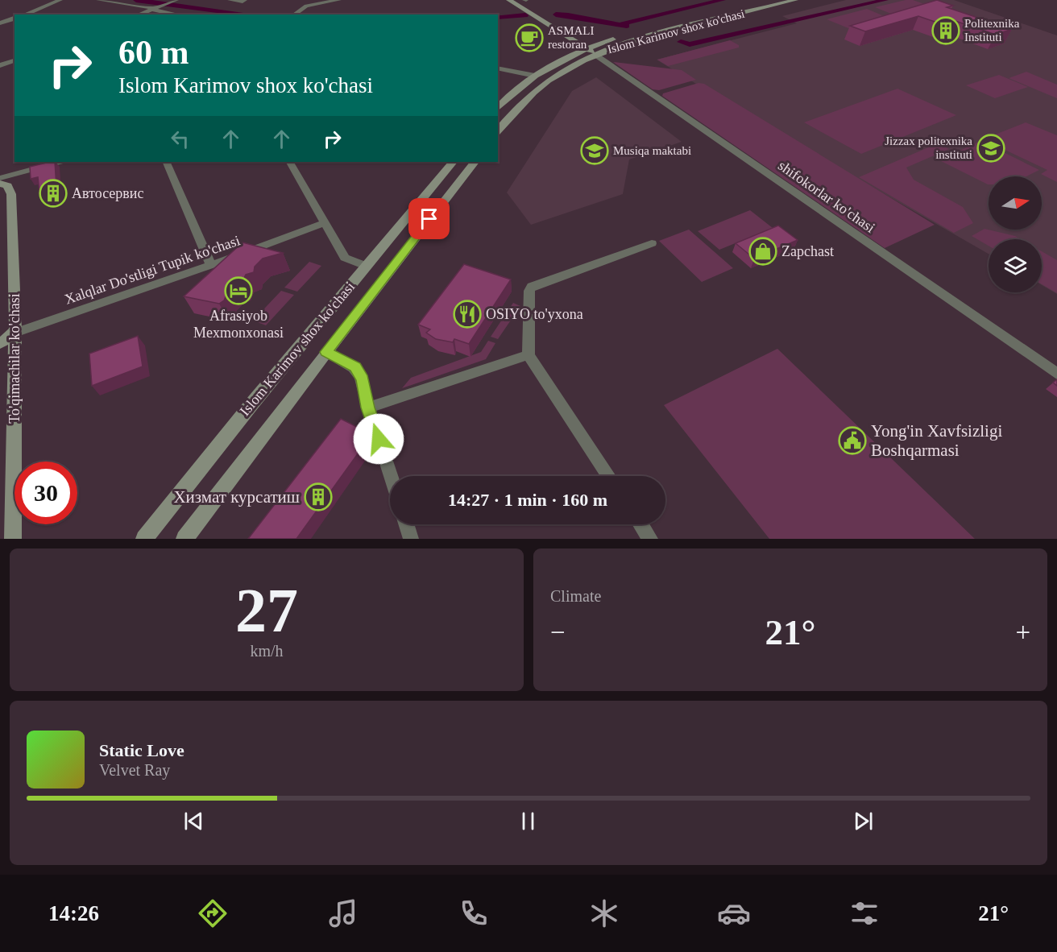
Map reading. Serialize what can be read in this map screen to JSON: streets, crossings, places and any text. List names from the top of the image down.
{
  "streets": {
    "main road": ["Islom Karimov shox ko'chasi", "To'qimachilar ko'chasi"],
    "street": ["shifokorlar ko'chasi", "Xalqlar Do'stligi Tupik ko'chasi"]
  },
  "crossings": [
    ["Islom Karimov shox ko'chasi", "shifokorlar ko'chasi"],
    ["Xalqlar Do'stligi Tupik ko'chasi", "To'qimachilar ko'chasi"]
  ],
  "places": {
    "building": ["Politexnika Instituti", "Автосервис", "Хизмат курсатиш"],
    "cafe": ["ASMALI restoran"],
    "school or university": ["Jizzax politexnika instituti", "Musiqa maktabi"],
    "shop": ["Zapchast"],
    "hotel": ["Afrasiyob Mexmonxonasi"],
    "restaurant": ["OSIYO to'yxona"],
    "public building": ["Yong'in Xavfsizligi Boshqarmasi"]
  },
  "north": "right",
  "page": {
    "turn": ["60 m", "Islom Karimov shox ko'chasi"],
    "limit": "30",
    "trip": "14:27 · 1 min · 160 m",
    "tile": [
      ["27", "km/h"],
      "Climate"
    ],
    "heat": ["−", "21°", "+"],
    "song": ["Static Love", "Velvet Ray"],
    "tabs": ["14:26", "21°"]
  }
}
